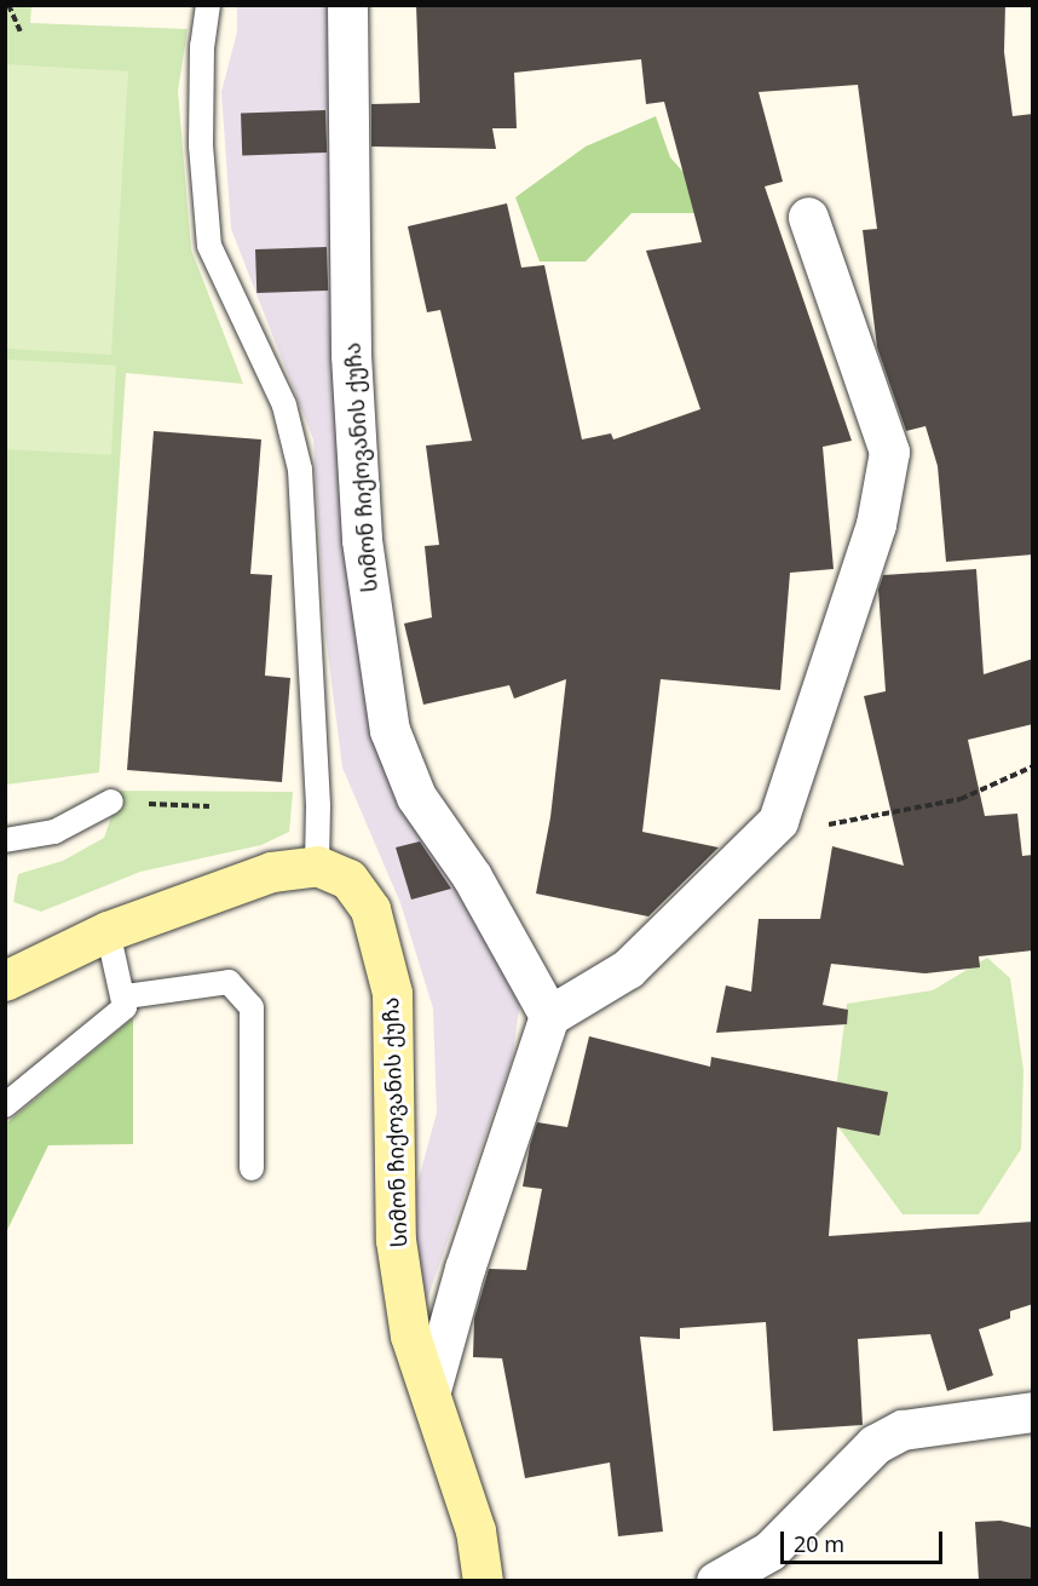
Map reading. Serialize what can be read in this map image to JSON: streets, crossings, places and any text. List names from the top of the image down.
{
  "streets": {
    "street": ["სიმონ ჩიქოვანის ქუჩა"]
  },
  "scale_bar": "20 m"
}
